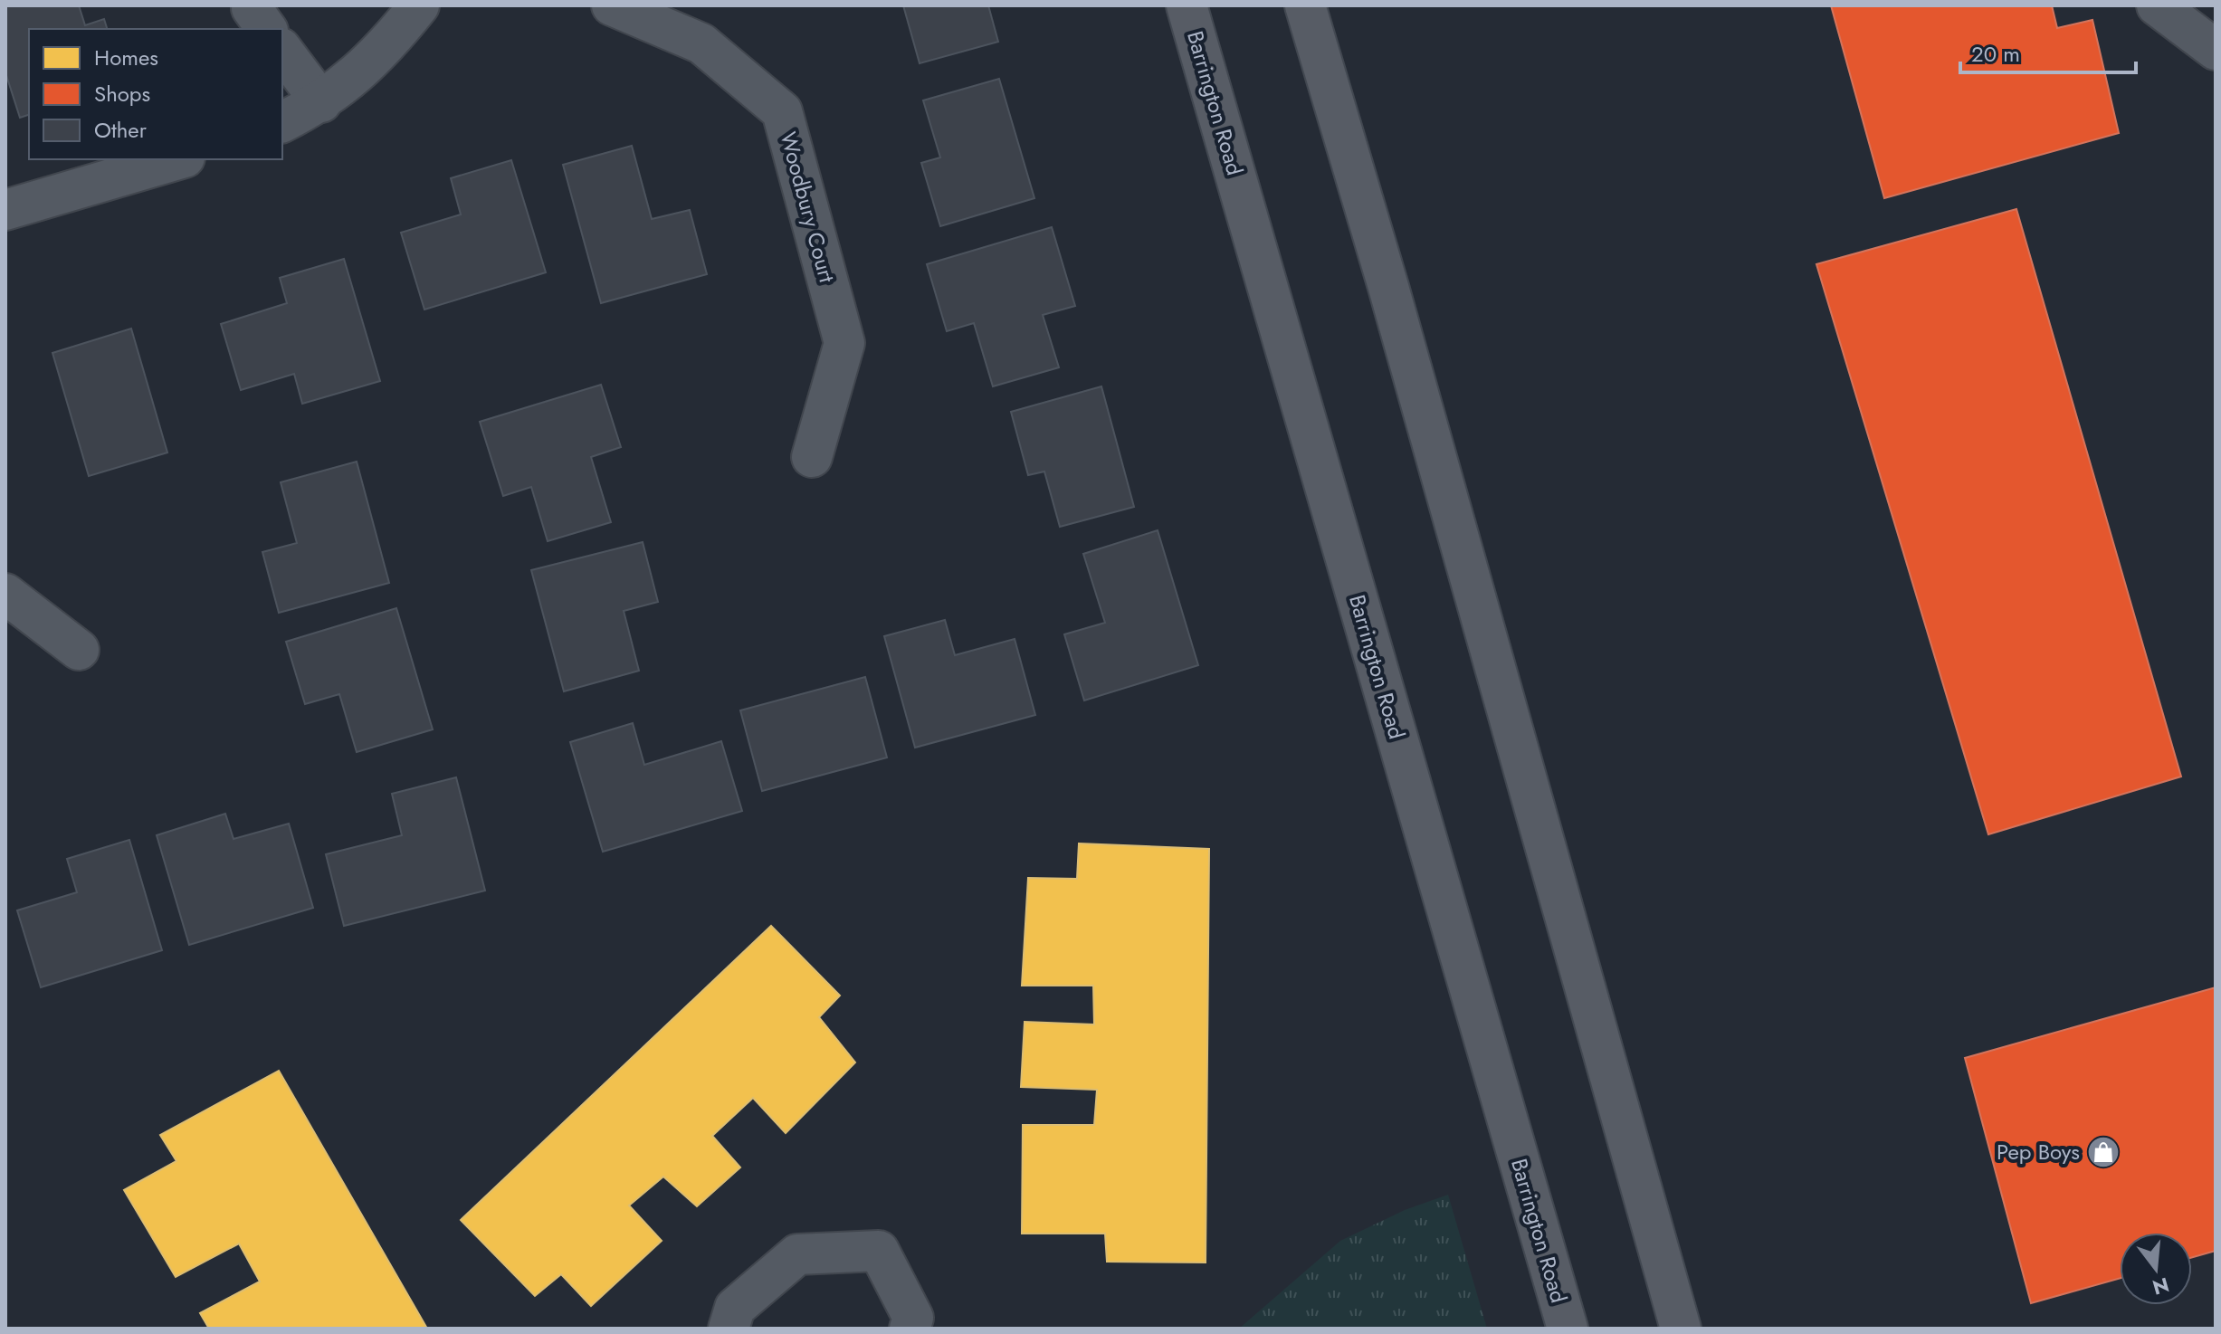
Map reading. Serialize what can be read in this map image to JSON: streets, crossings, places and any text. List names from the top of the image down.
{
  "streets": {
    "main road": ["Barrington Road"],
    "street": ["Woodbury Court"]
  },
  "places": {
    "shop": ["Pep Boys"]
  },
  "legend": ["Homes", "Shops", "Other"],
  "scale_bar": "20 m",
  "north": "bottom"
}
